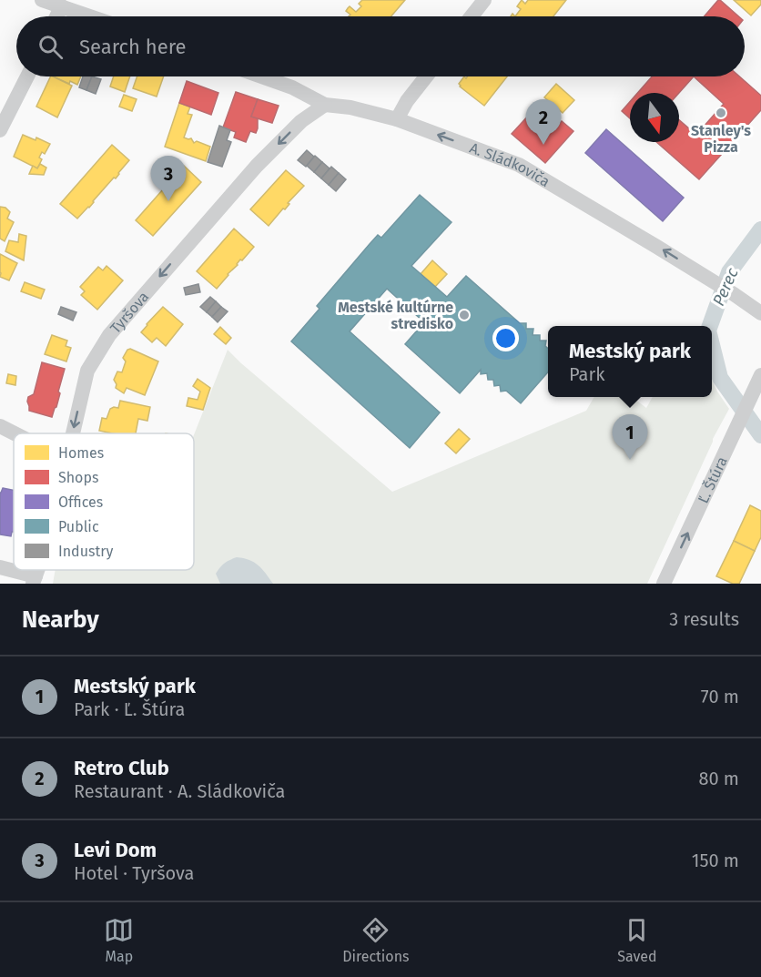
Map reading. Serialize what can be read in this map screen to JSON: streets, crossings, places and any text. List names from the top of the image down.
{
  "streets": {
    "street": ["A. Sládkoviča", "Tyršova", "Ľ. Štúra"]
  },
  "crossings": [
    ["A. Sládkoviča", "Tyršova"]
  ],
  "one_way": ["A. Sládkoviča", "Tyršova", "Ľ. Štúra"],
  "water": ["Perec"],
  "places": ["Stanley's Pizza", "Mestské kultúrne stredisko"],
  "legend": [
    "Homes",
    "Shops",
    "Offices",
    "Public",
    "Industry"
  ],
  "north": "bottom",
  "page": {
    "search": "Search here",
    "pins": ["2", "3", "1"],
    "popup": ["Mestský park", "Park"],
    "heading": ["Nearby", "3 results"],
    "list": [
      {
        "mark": "1",
        "name": "Mestský park",
        "note": "Park · Ľ. Štúra",
        "value": "70 m"
      },
      {
        "mark": "2",
        "name": "Retro Club",
        "note": "Restaurant · A. Sládkoviča",
        "value": "80 m"
      },
      {
        "mark": "3",
        "name": "Levi Dom",
        "note": "Hotel · Tyršova",
        "value": "150 m"
      }
    ],
    "nav": ["Map", "Directions", "Saved"]
  }
}
